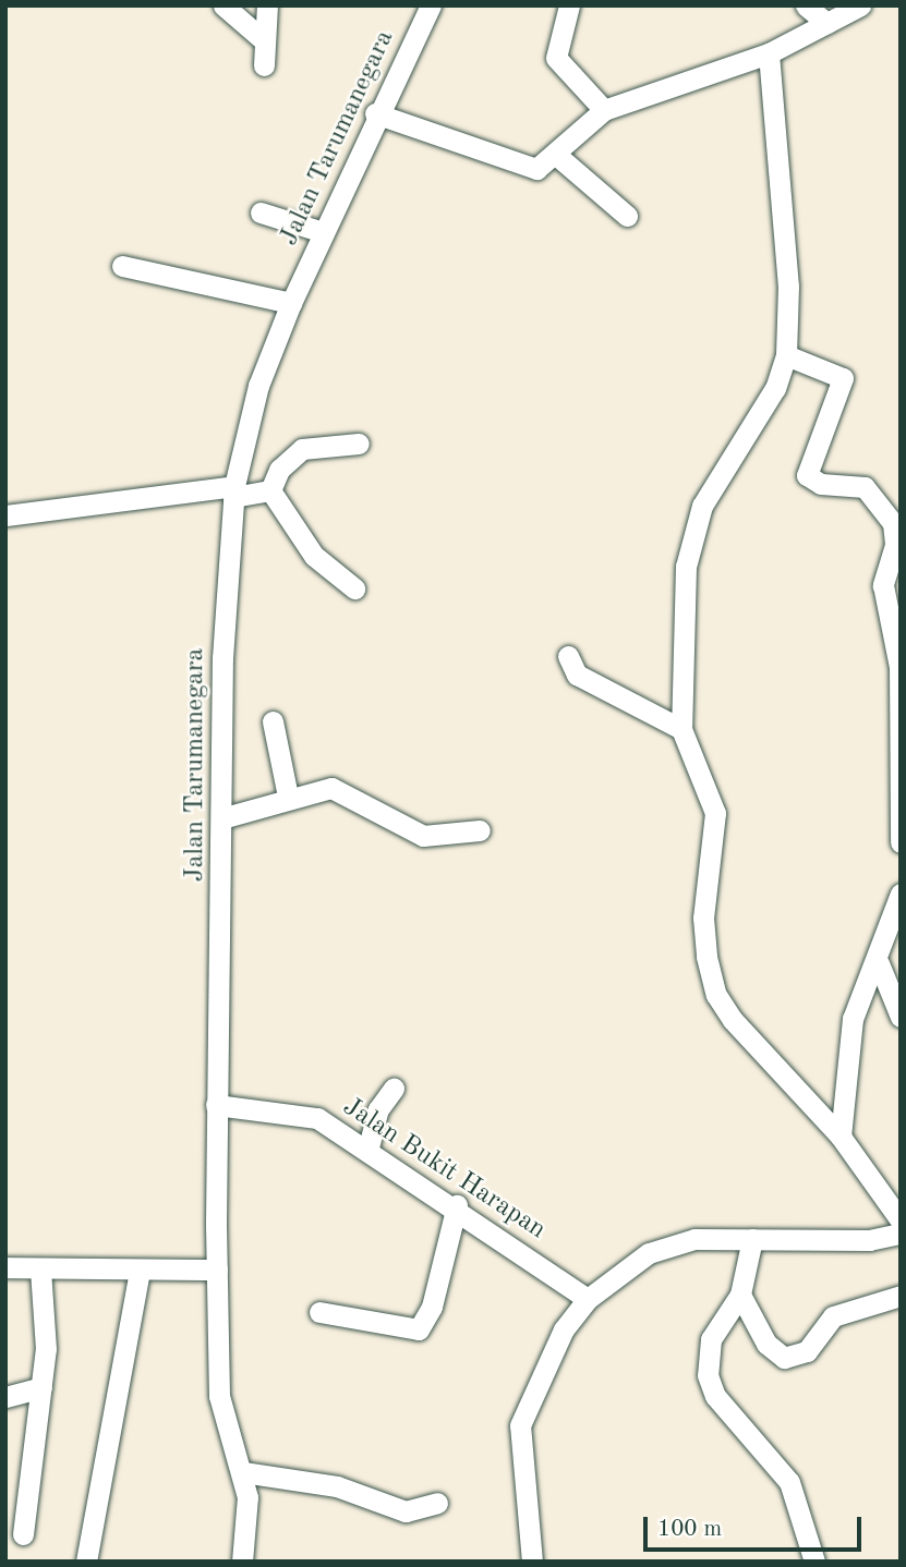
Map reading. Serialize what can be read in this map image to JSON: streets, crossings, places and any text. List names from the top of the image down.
{
  "streets": {
    "street": ["Jalan Tarumanegara", "Jalan Bukit Harapan"]
  },
  "crossings": [
    ["Jalan Tarumanegara", "Jalan Bukit Harapan"]
  ],
  "scale_bar": "100 m"
}
